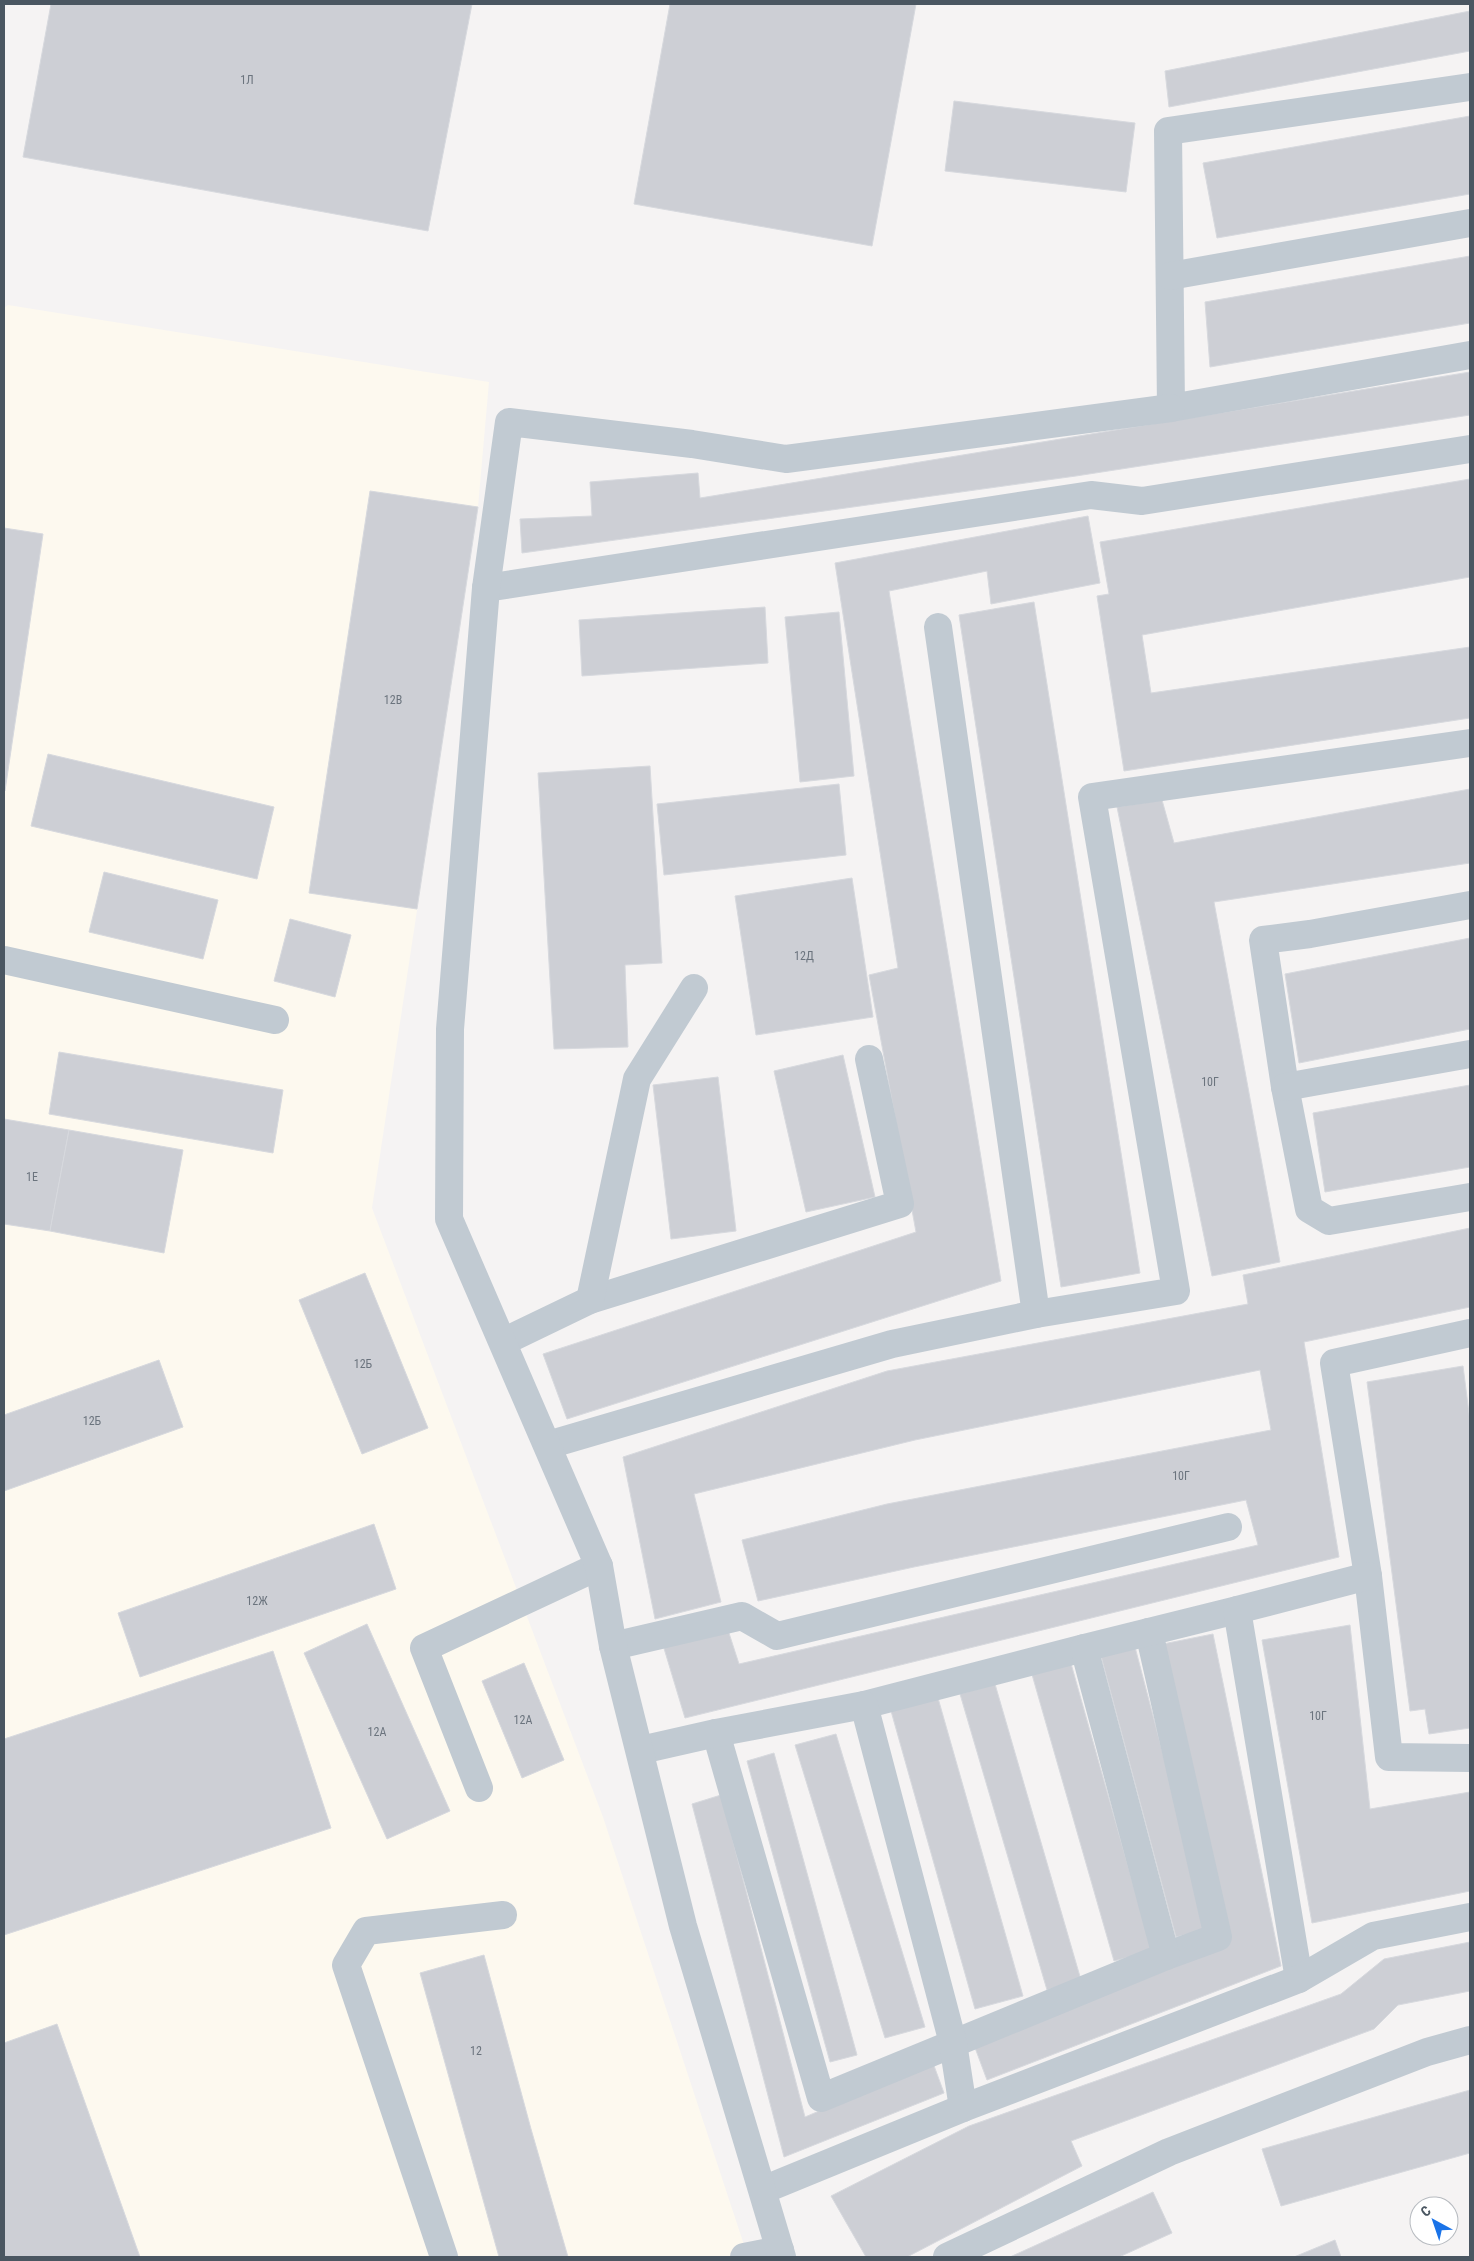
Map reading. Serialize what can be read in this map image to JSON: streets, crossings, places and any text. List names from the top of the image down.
{
  "house_numbers": [
    "1Л",
    "12В",
    "12Д",
    "10Г",
    "1Е",
    "12Б",
    "12Б",
    "10Г",
    "12Ж",
    "10Г",
    "12А",
    "12А",
    "12"
  ],
  "north": "top left"
}
